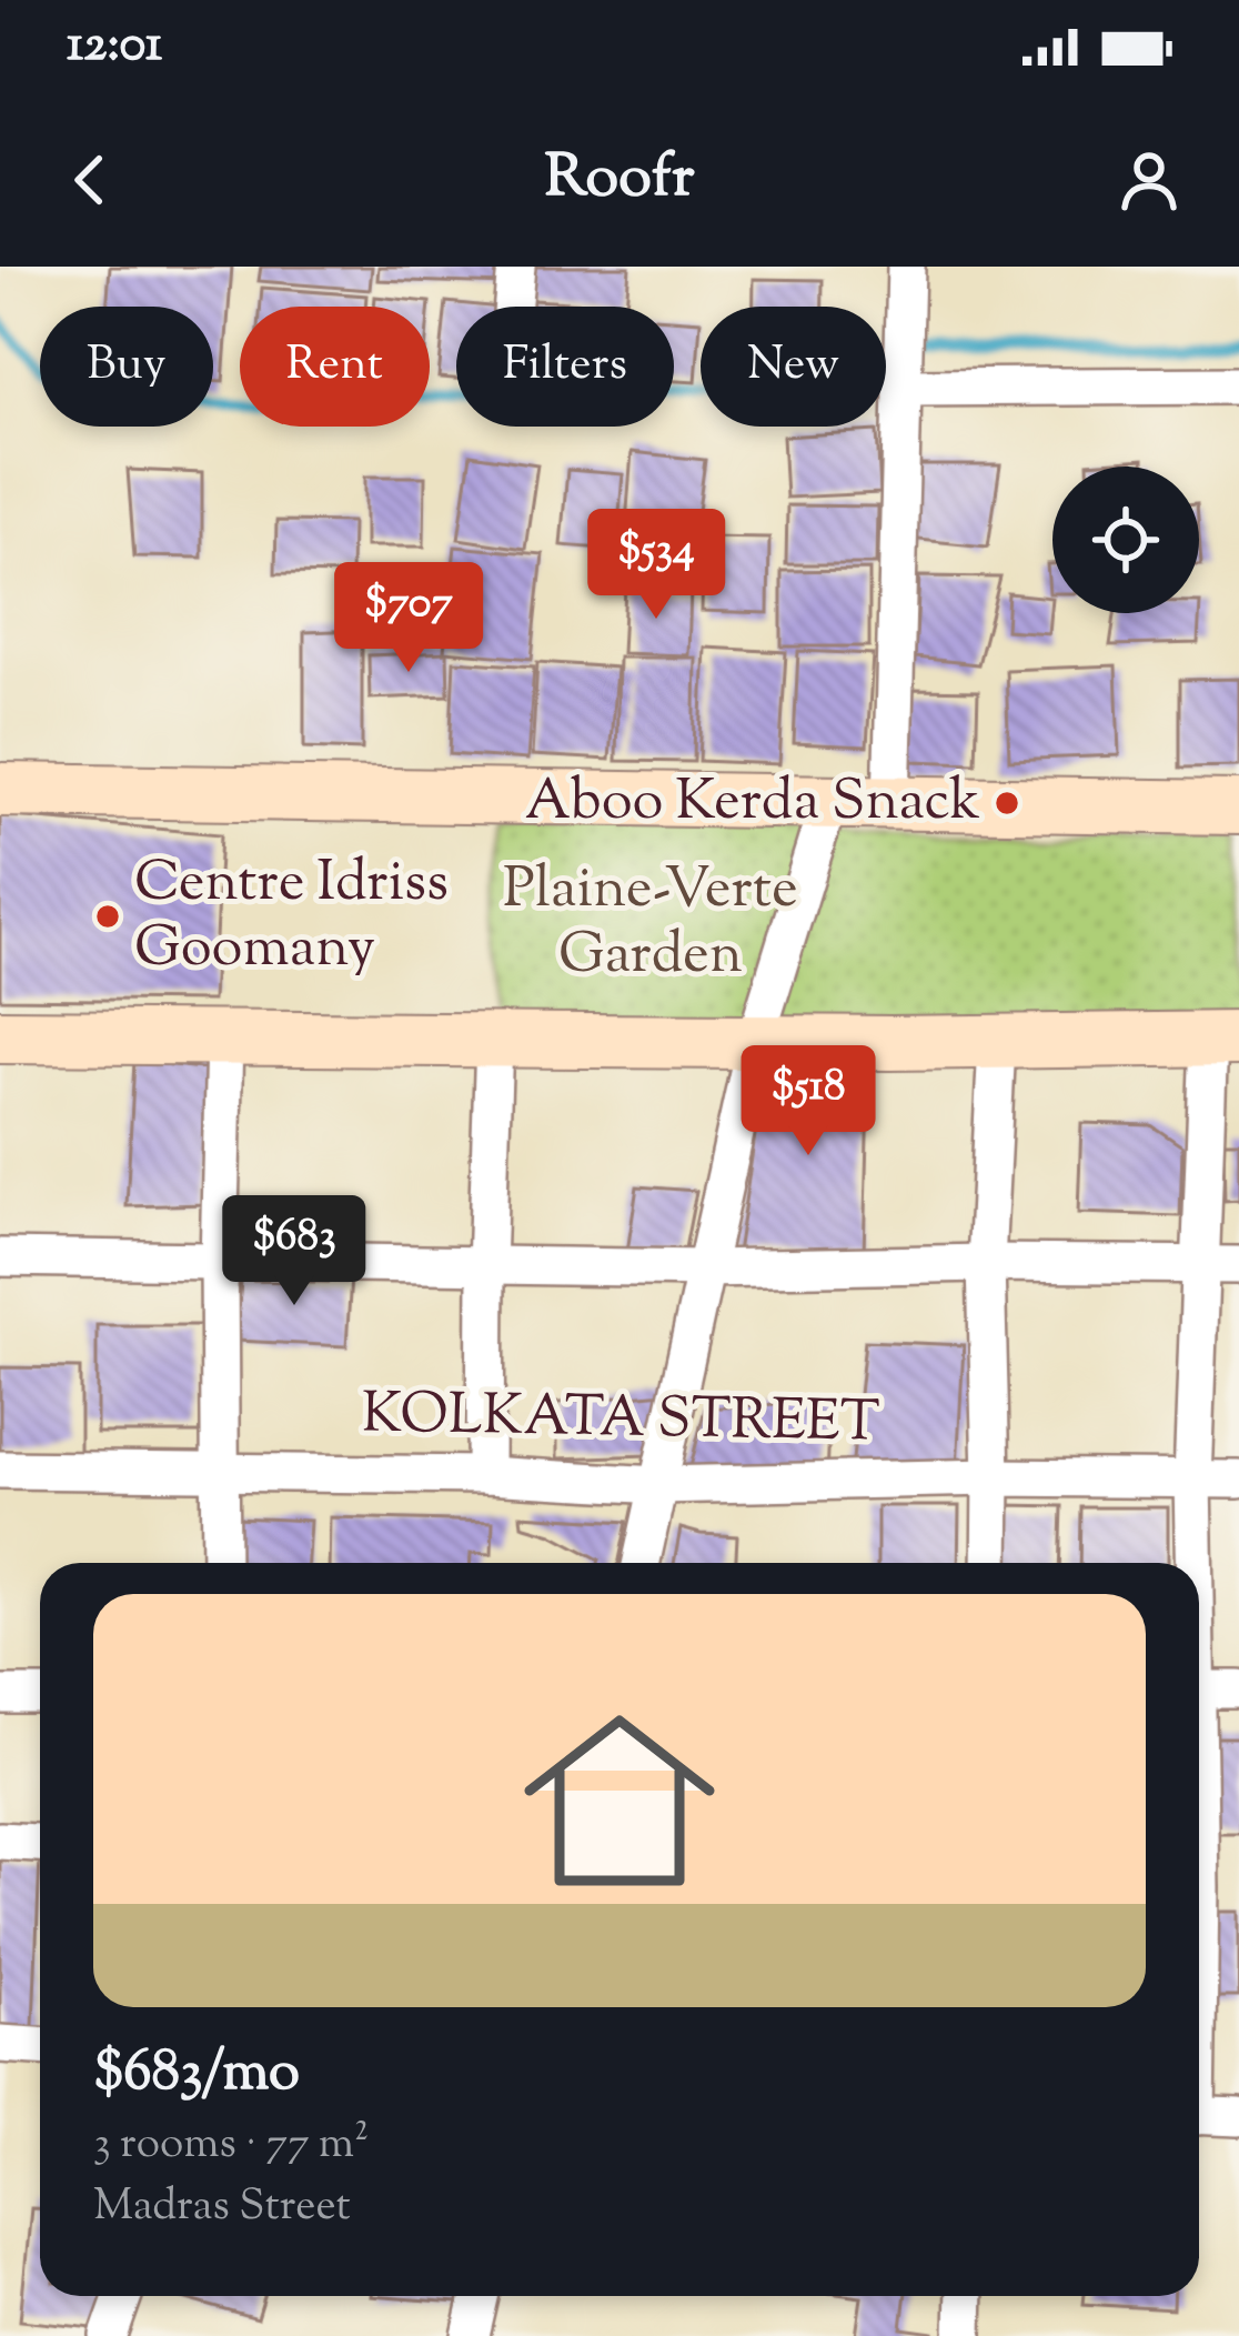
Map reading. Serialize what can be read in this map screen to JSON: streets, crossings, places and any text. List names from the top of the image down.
{
  "streets": {
    "street": ["KOLKATA STREET"]
  },
  "parks": ["Plaine-Verte Garden"],
  "places": ["Aboo Kerda Snack", "Centre Idriss Goomany"],
  "page": {
    "status": "12:01",
    "header": "Roofr",
    "chip": [
      "Buy",
      "Rent",
      "Filters",
      "New"
    ],
    "price": [
      "$534",
      "$707",
      "$518",
      "$683"
    ],
    "list": [
      {
        "name": "$683/mo",
        "note": "3 rooms · 77 m² · Madras Street"
      }
    ]
  }
}
